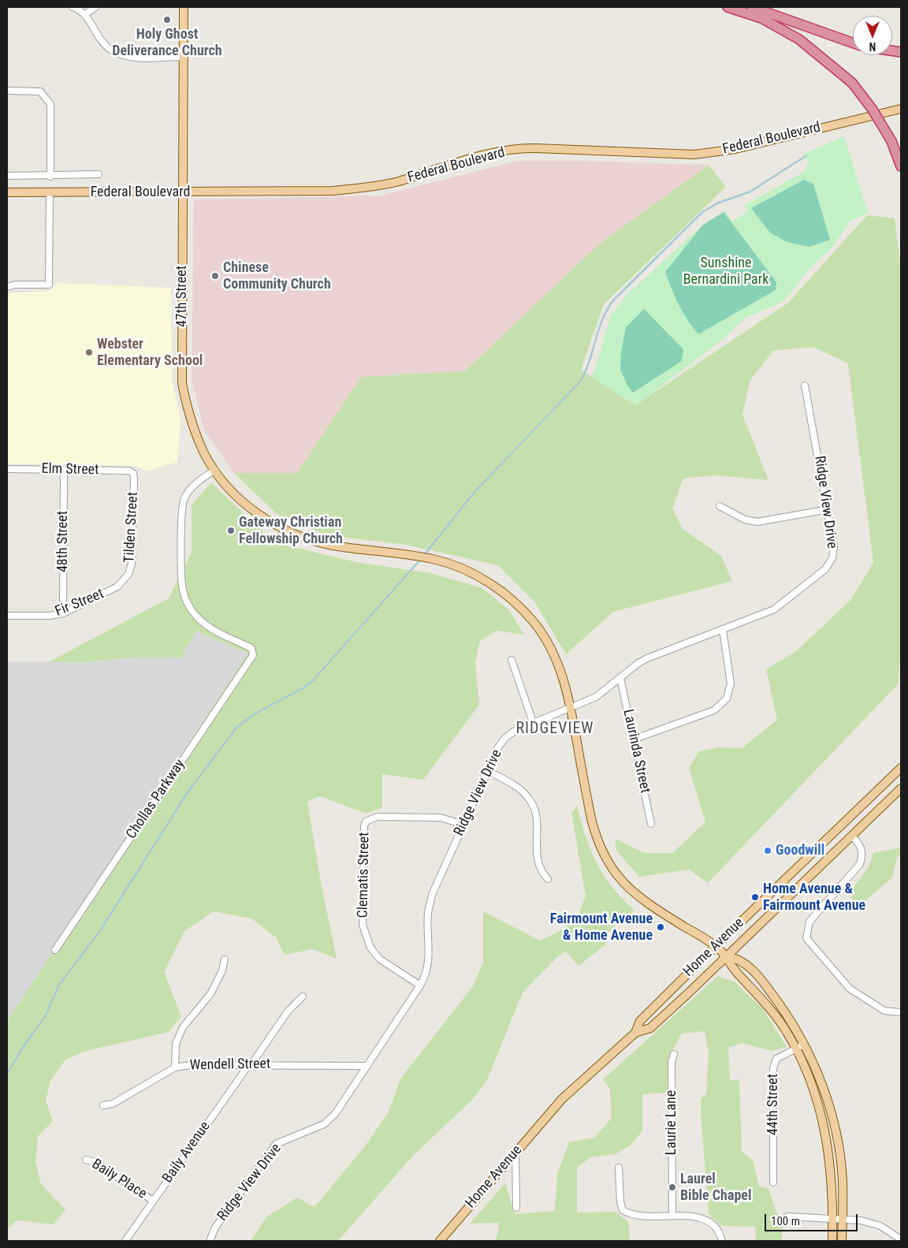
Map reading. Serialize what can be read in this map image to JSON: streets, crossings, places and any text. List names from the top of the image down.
{
  "streets": {
    "main road": ["Federal Boulevard", "47th Street", "Home Avenue"],
    "street": [
      "Elm Street",
      "Ridge View Drive",
      "Tilden Street",
      "48th Street",
      "Fir Street",
      "Laurinda Street",
      "Chollas Parkway",
      "Clematis Street",
      "Wendell Street",
      "44th Street",
      "Laurie Lane",
      "Baily Avenue",
      "Baily Place"
    ]
  },
  "crossings": [
    ["Federal Boulevard", "47th Street"],
    ["47th Street", "Ridge View Drive"],
    ["47th Street", "Chollas Parkway"],
    ["47th Street", "Home Avenue"],
    ["Elm Street", "Tilden Street"],
    ["Elm Street", "48th Street"],
    ["Ridge View Drive", "Laurinda Street"],
    ["Ridge View Drive", "Clematis Street"],
    ["Ridge View Drive", "Wendell Street"],
    ["Tilden Street", "Fir Street"],
    ["48th Street", "Fir Street"],
    ["Wendell Street", "Baily Avenue"],
    ["Baily Avenue", "Baily Place"]
  ],
  "districts": ["RIDGEVIEW"],
  "parks": ["Sunshine Bernardini Park"],
  "places": [
    "Holy Ghost Deliverance Church",
    "Chinese Community Church",
    "Webster Elementary School",
    "Gateway Christian Fellowship Church",
    "Goodwill",
    "Home Avenue & Fairmount Avenue",
    "Fairmount Avenue & Home Avenue",
    "Laurel Bible Chapel"
  ],
  "scale_bar": "100 m",
  "north": "bottom"
}
